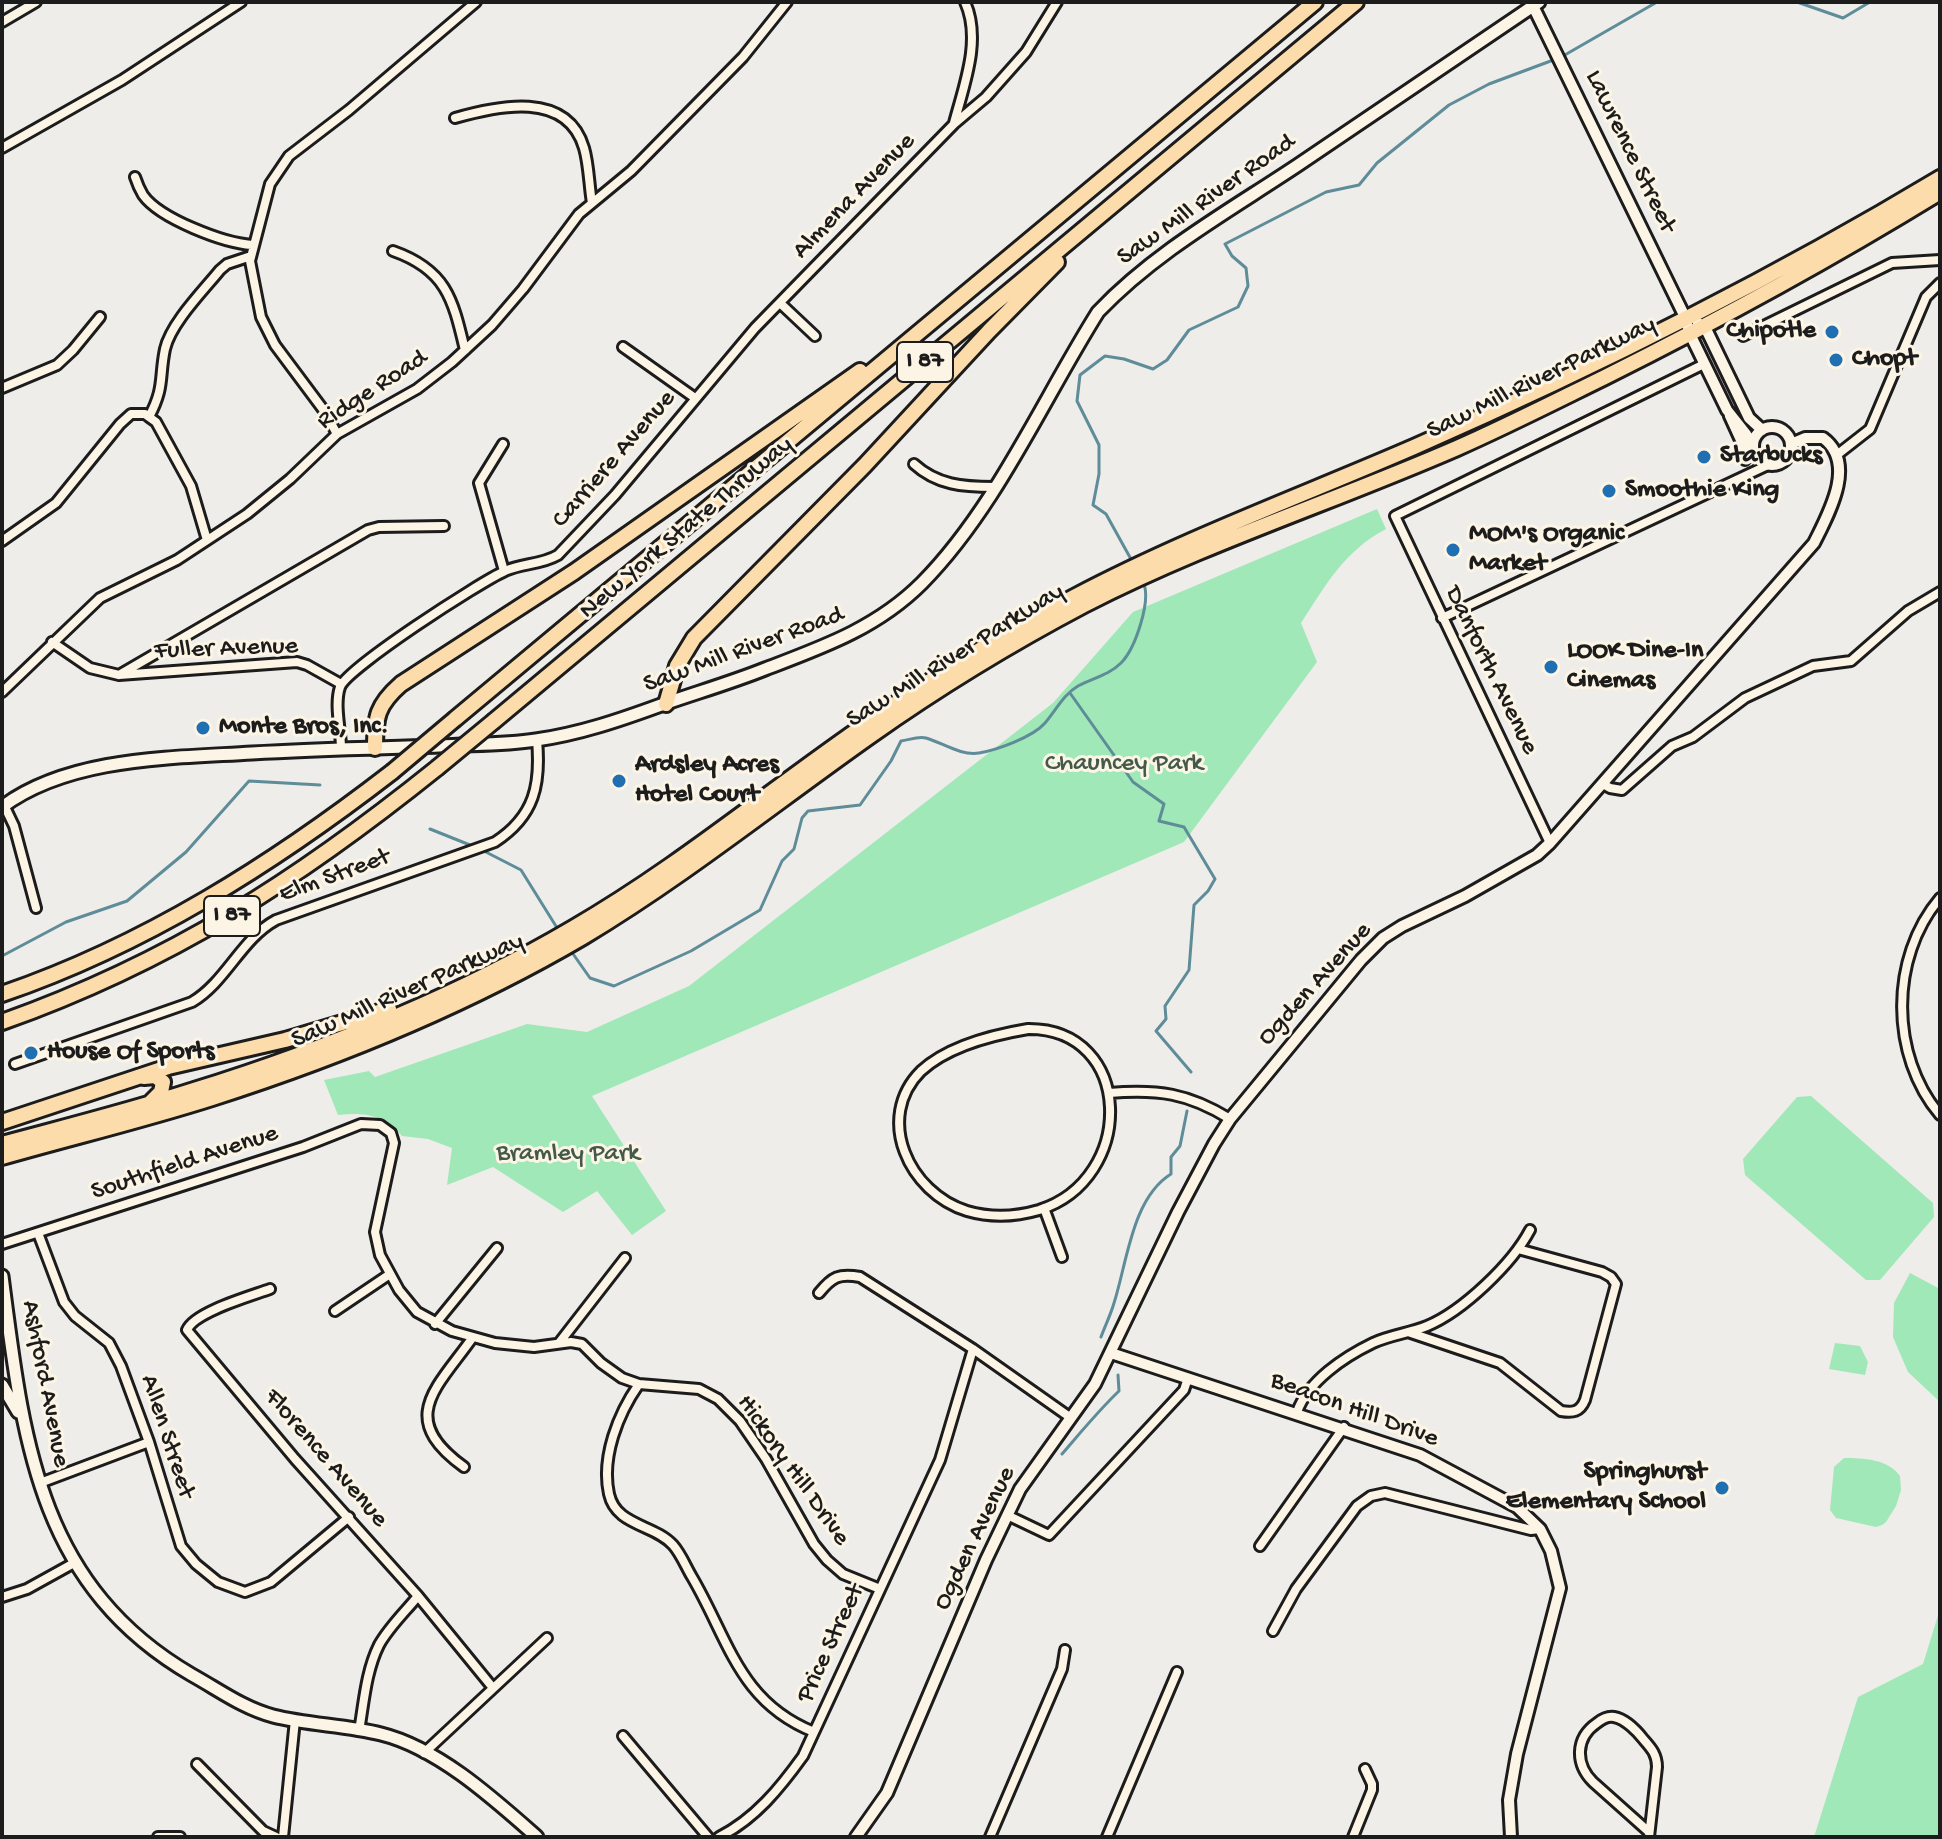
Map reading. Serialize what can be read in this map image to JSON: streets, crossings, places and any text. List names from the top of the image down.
{
  "streets": {
    "highway": ["I 87", "Saw Mill River Parkway", "New York State Thruway"],
    "main road": ["Saw Mill River Road", "Ashford Avenue"],
    "street": [
      "Lawrence Street",
      "Almena Avenue",
      "Ridge Road",
      "Carriere Avenue",
      "Fuller Avenue",
      "Danforth Avenue",
      "Elm Street",
      "Ogden Avenue",
      "Southfield Avenue",
      "Beacon Hill Drive",
      "Allen Street",
      "Florence Avenue",
      "Hickory Hill Drive",
      "Price Street"
    ]
  },
  "crossings": [
    ["Lawrence Street", "Saw Mill River Road"],
    ["Lawrence Street", "Saw Mill River Parkway"],
    ["Lawrence Street", "Danforth Avenue"],
    ["Almena Avenue", "Carriere Avenue"],
    ["Saw Mill River Road", "Elm Street"],
    ["Ridge Road", "Fuller Avenue"],
    ["Carriere Avenue", "Fuller Avenue"],
    ["Danforth Avenue", "Ogden Avenue"],
    ["Ogden Avenue", "Beacon Hill Drive"],
    ["Southfield Avenue", "Allen Street"],
    ["Southfield Avenue", "Hickory Hill Drive"],
    ["Allen Street", "Florence Avenue"],
    ["Hickory Hill Drive", "Price Street"]
  ],
  "parks": ["Chauncey Park", "Bramley Park"],
  "places": [
    "Chipotle",
    "Chopt",
    "Starbucks",
    "Smoothie King",
    "MOM's Organic Market",
    "LOOK Dine-In Cinemas",
    "Monte Bros, Inc.",
    "Ardsley Acres Hotel Court",
    "House Of Sports",
    "Springhurst Elementary School"
  ]
}
